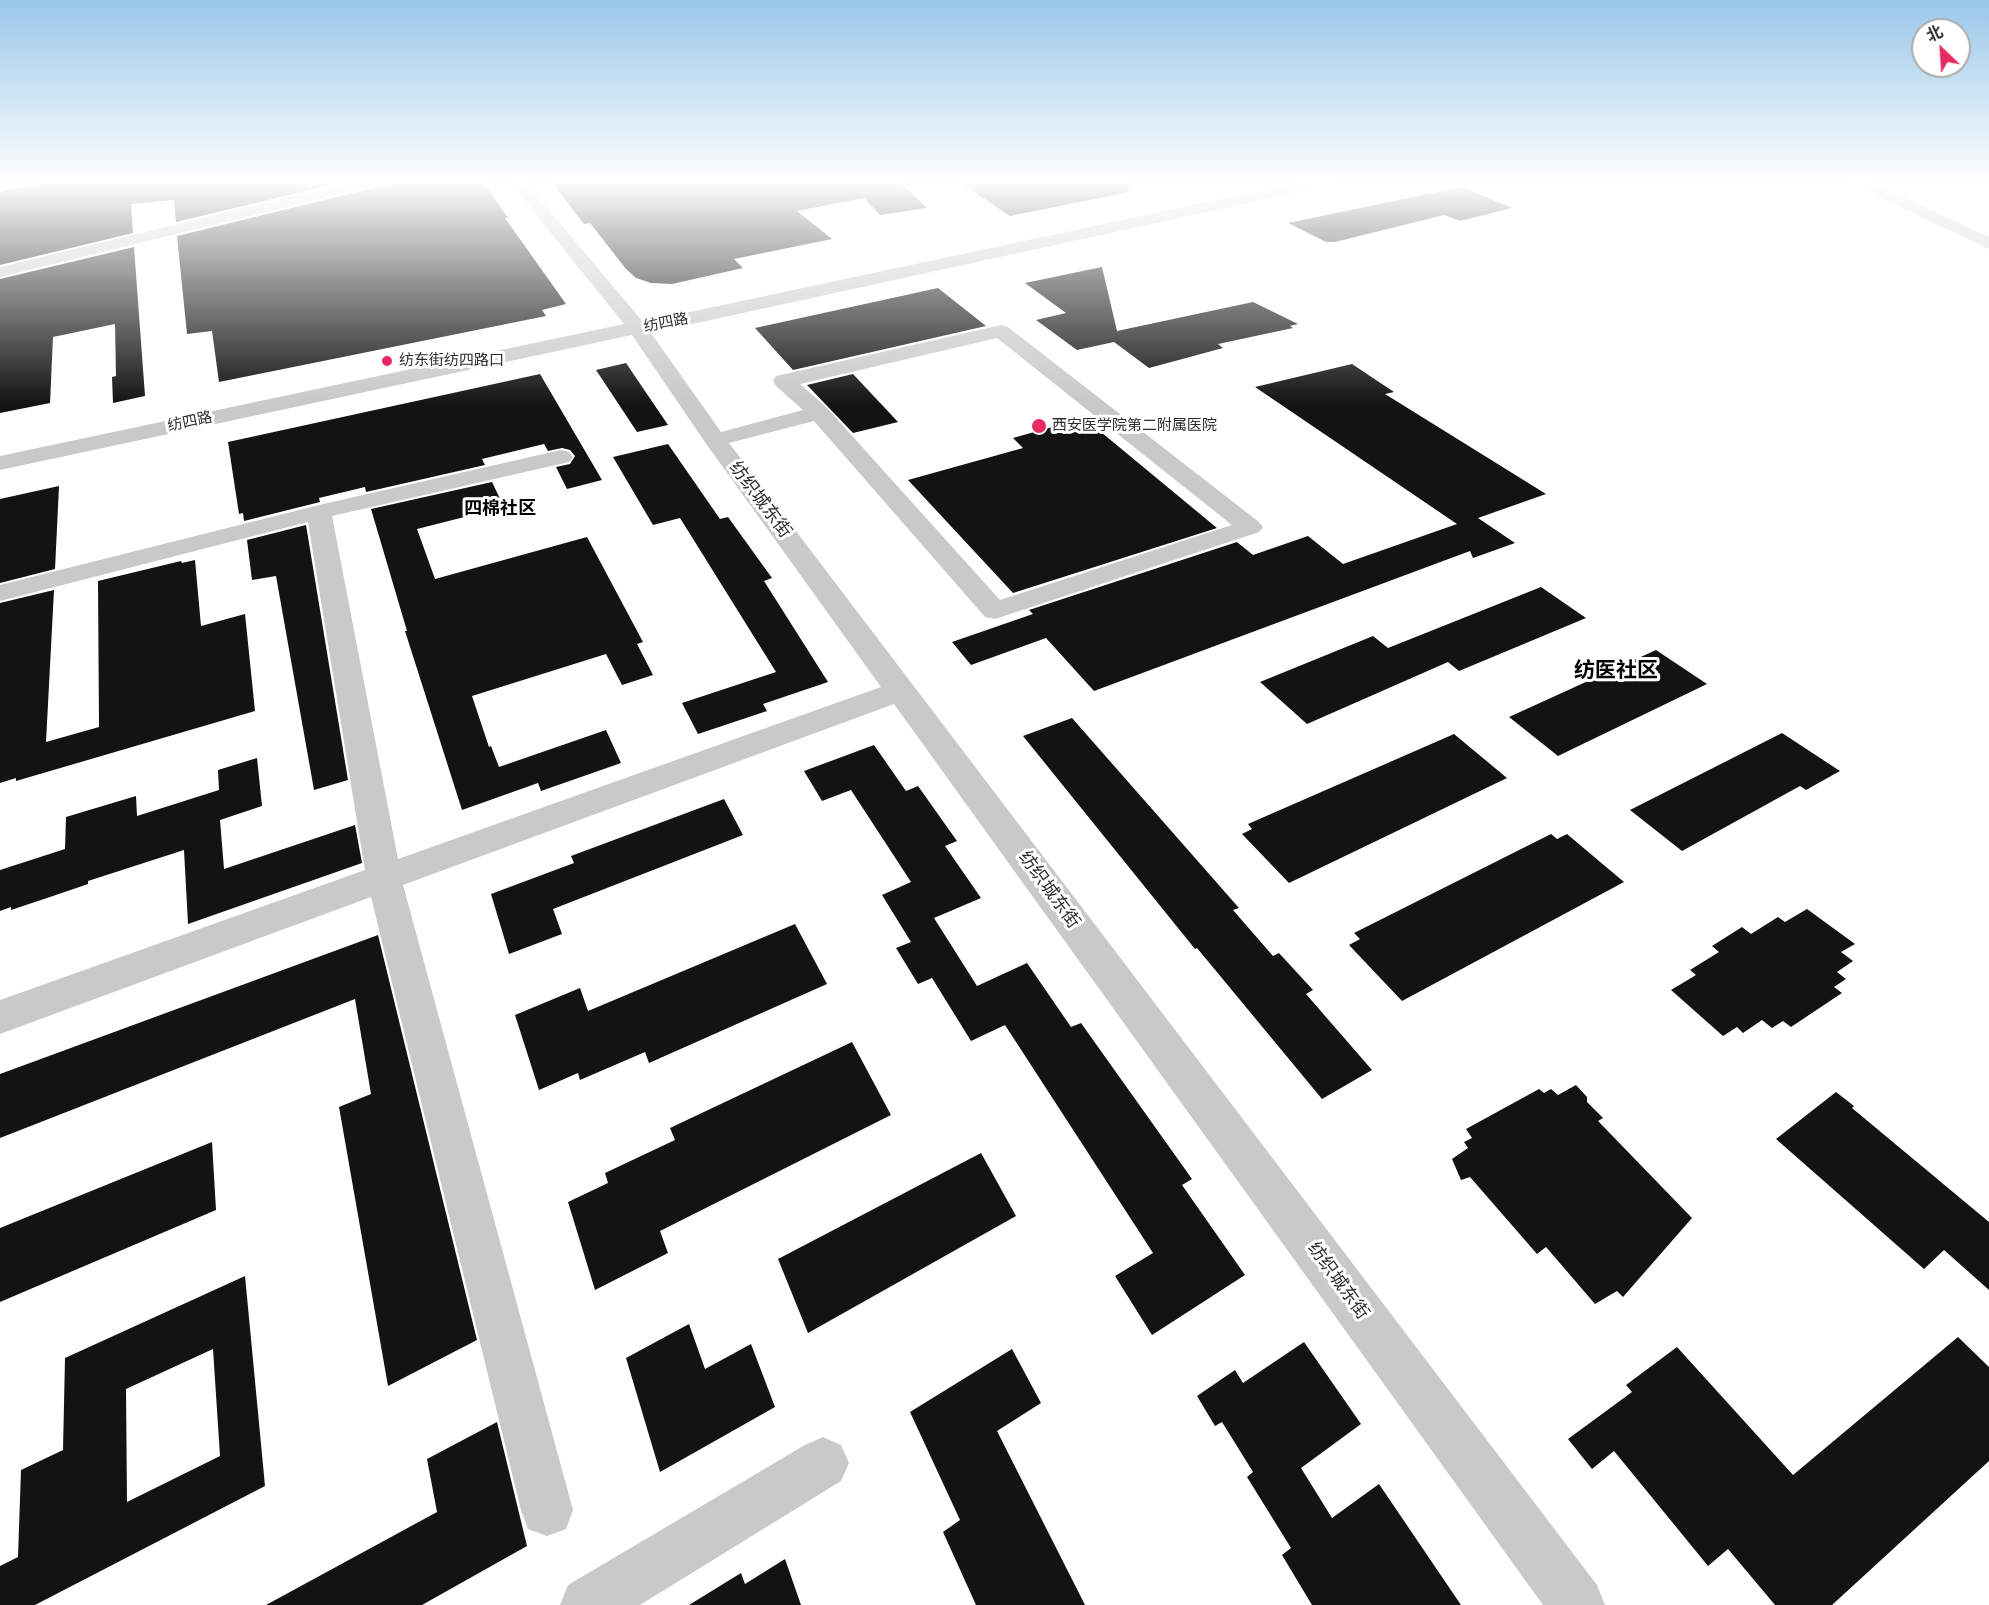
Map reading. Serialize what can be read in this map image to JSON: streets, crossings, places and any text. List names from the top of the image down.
{
  "streets": {
    "street": ["纺四路", "纺织城东街"]
  },
  "crossings": [
    ["纺四路", "纺织城东街"]
  ],
  "districts": ["四棉社区", "纺医社区"],
  "places": ["纺东街纺四路口", "西安医学院第二附属医院"],
  "north": "top left"
}
